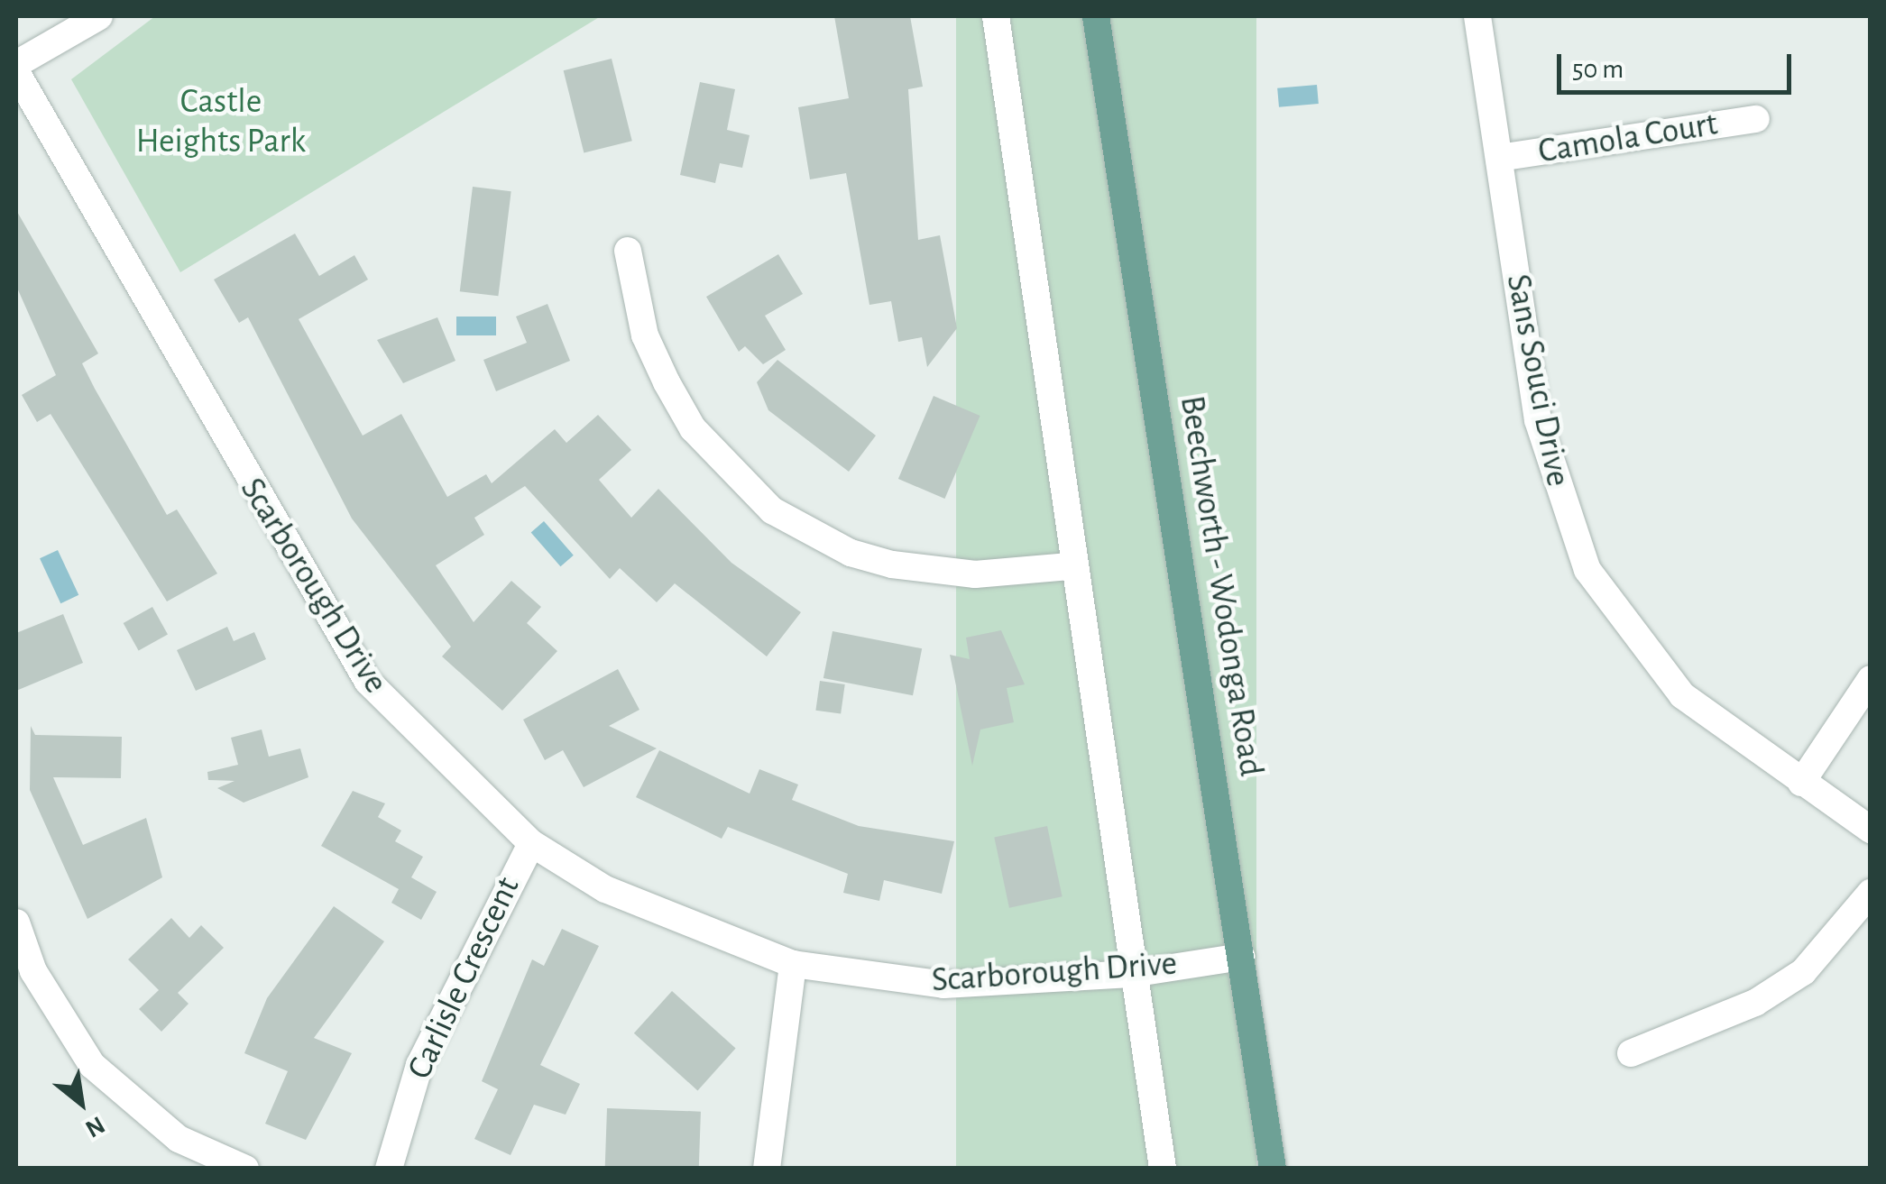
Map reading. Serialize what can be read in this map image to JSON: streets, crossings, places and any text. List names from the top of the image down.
{
  "streets": {
    "main road": ["Beechworth - Wodonga Road"],
    "street": [
      "Camola Court",
      "Sans Souci Drive",
      "Scarborough Drive",
      "Carlisle Crescent"
    ]
  },
  "crossings": [
    ["Camola Court", "Sans Souci Drive"],
    ["Scarborough Drive", "Beechworth - Wodonga Road"],
    ["Scarborough Drive", "Carlisle Crescent"]
  ],
  "parks": ["Castle Heights Park"],
  "scale_bar": "50 m",
  "north": "bottom right"
}
